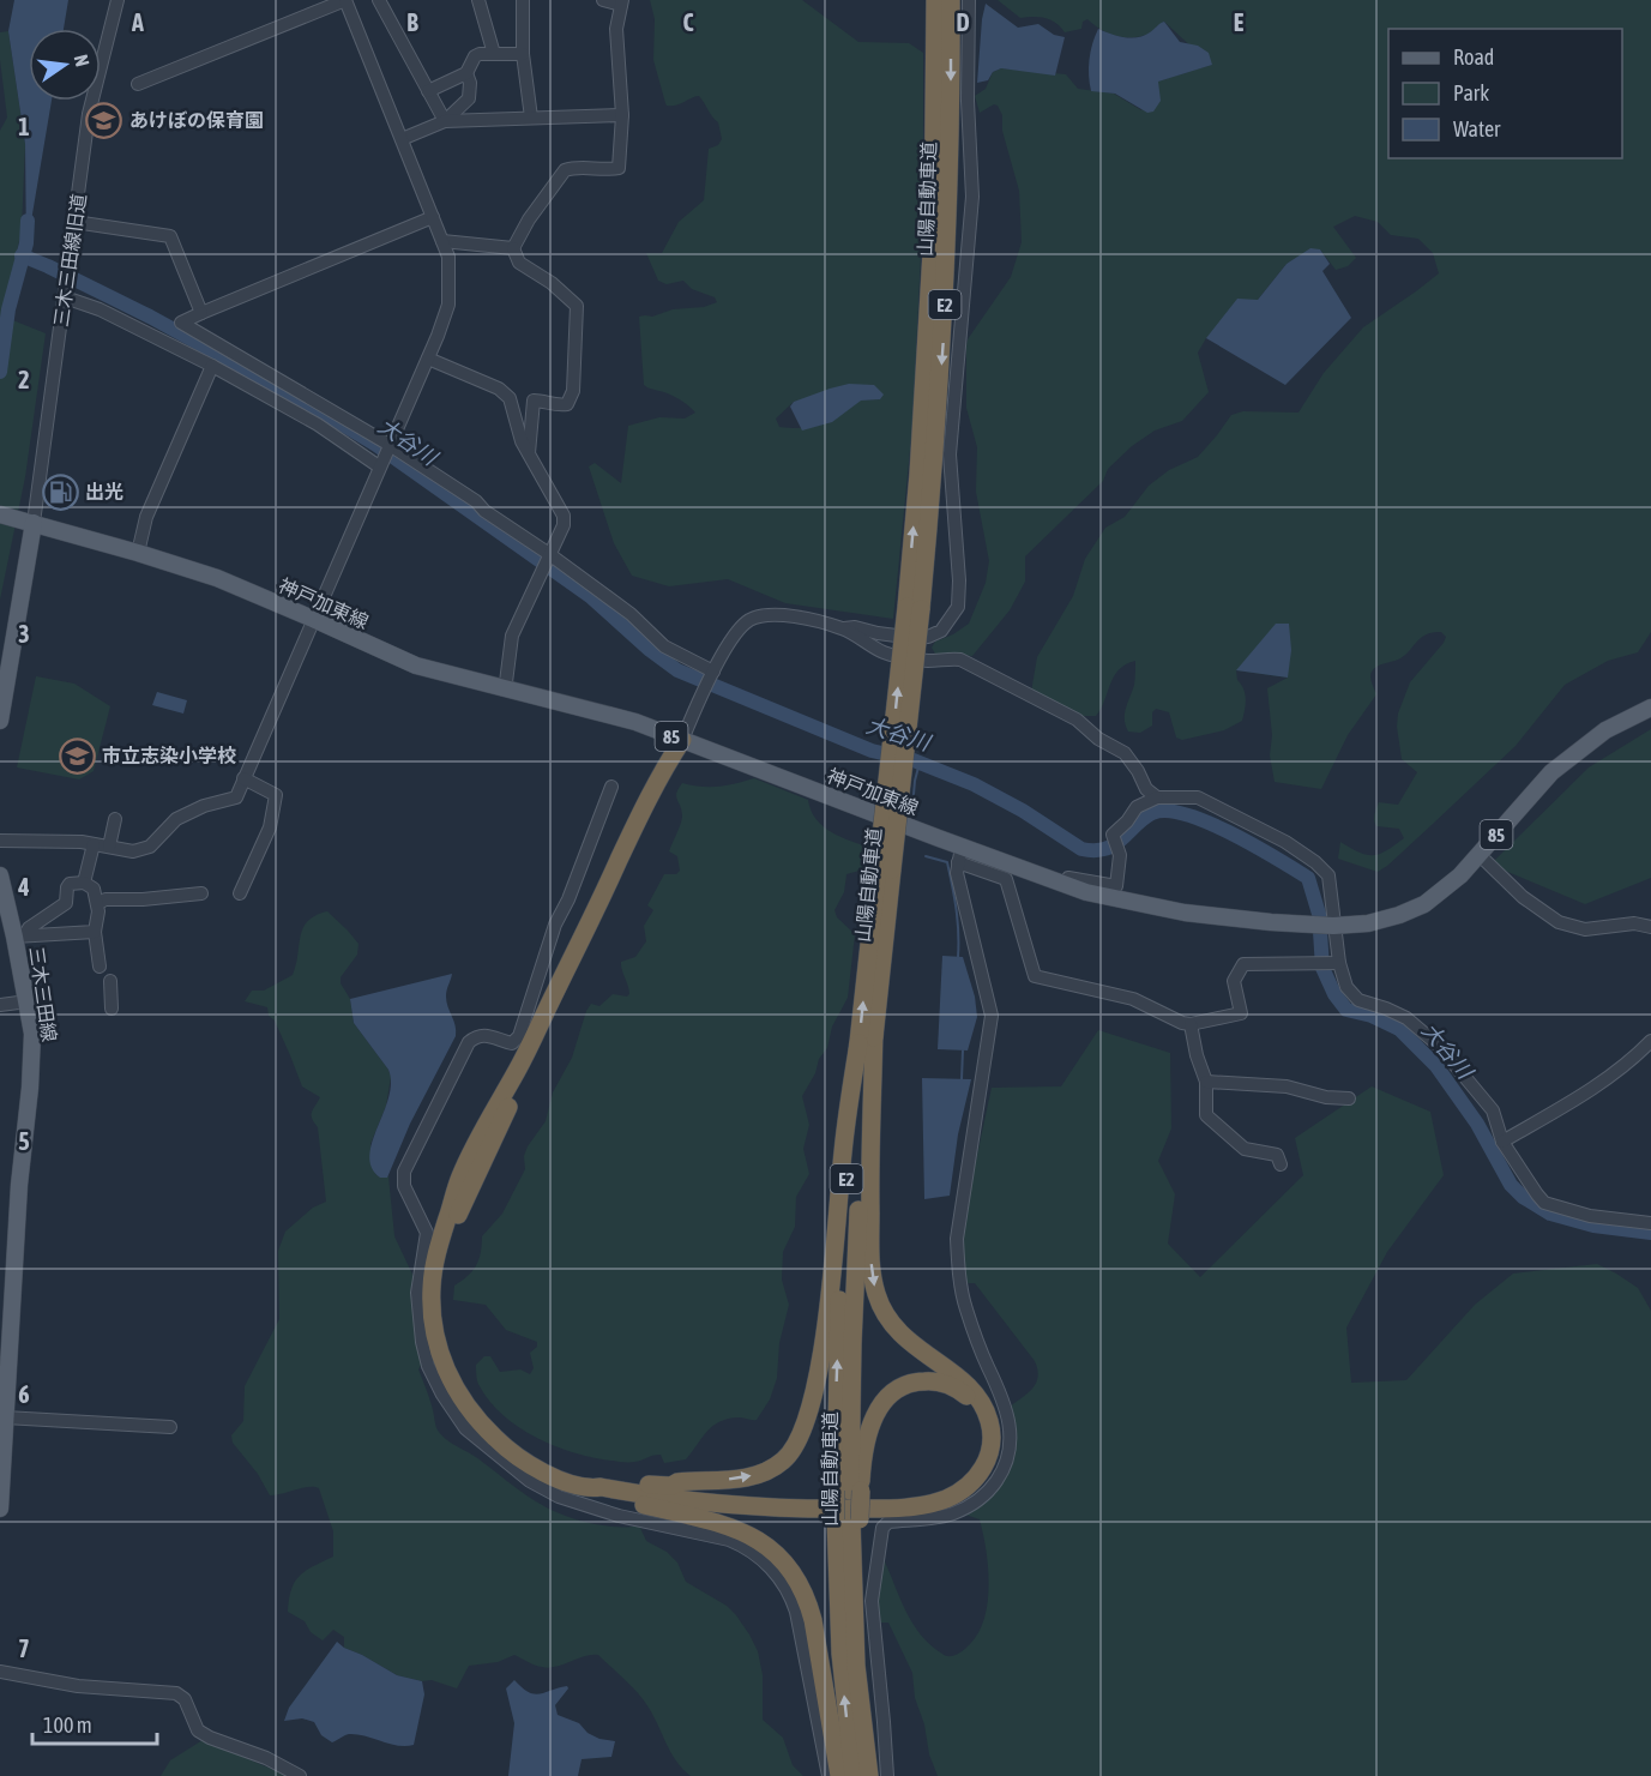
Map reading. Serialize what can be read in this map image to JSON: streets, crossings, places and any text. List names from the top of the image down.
{
  "streets": {
    "highway": ["山陽自動車道", "E2"],
    "main road": ["神戸加東線", "85", "三木三田線"],
    "street": ["三木三田線旧道"]
  },
  "crossings": [
    ["三木三田線旧道", "神戸加東線"]
  ],
  "water": ["大谷川"],
  "places": {
    "school or university": ["あけぼの保育園", "市立志染小学校"],
    "fuel station": ["出光"]
  },
  "legend": ["Road", "Park", "Water"],
  "scale_bar": "100 m",
  "north": "right",
  "grid": {
    "columns": [
      "A",
      "B",
      "C",
      "D",
      "E"
    ],
    "rows": [
      "1",
      "2",
      "3",
      "4",
      "5",
      "6",
      "7"
    ]
  }
}
